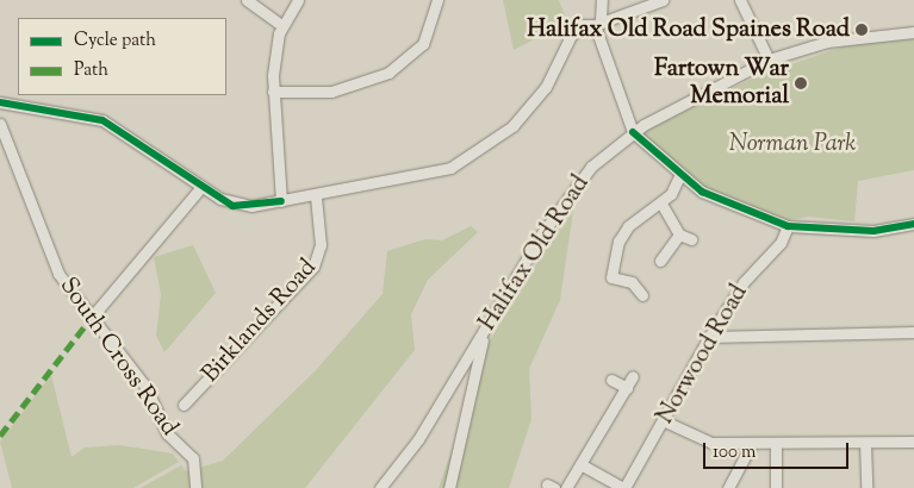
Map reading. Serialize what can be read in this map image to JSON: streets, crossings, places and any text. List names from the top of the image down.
{
  "streets": {
    "street": [
      "Halifax Old Road",
      "Birklands Road",
      "Norwood Road",
      "South Cross Road"
    ]
  },
  "parks": ["Norman Park"],
  "places": ["Halifax Old Road Spaines Road", "Fartown War Memorial"],
  "legend": ["Cycle path", "Path"],
  "scale_bar": "100 m"
}
